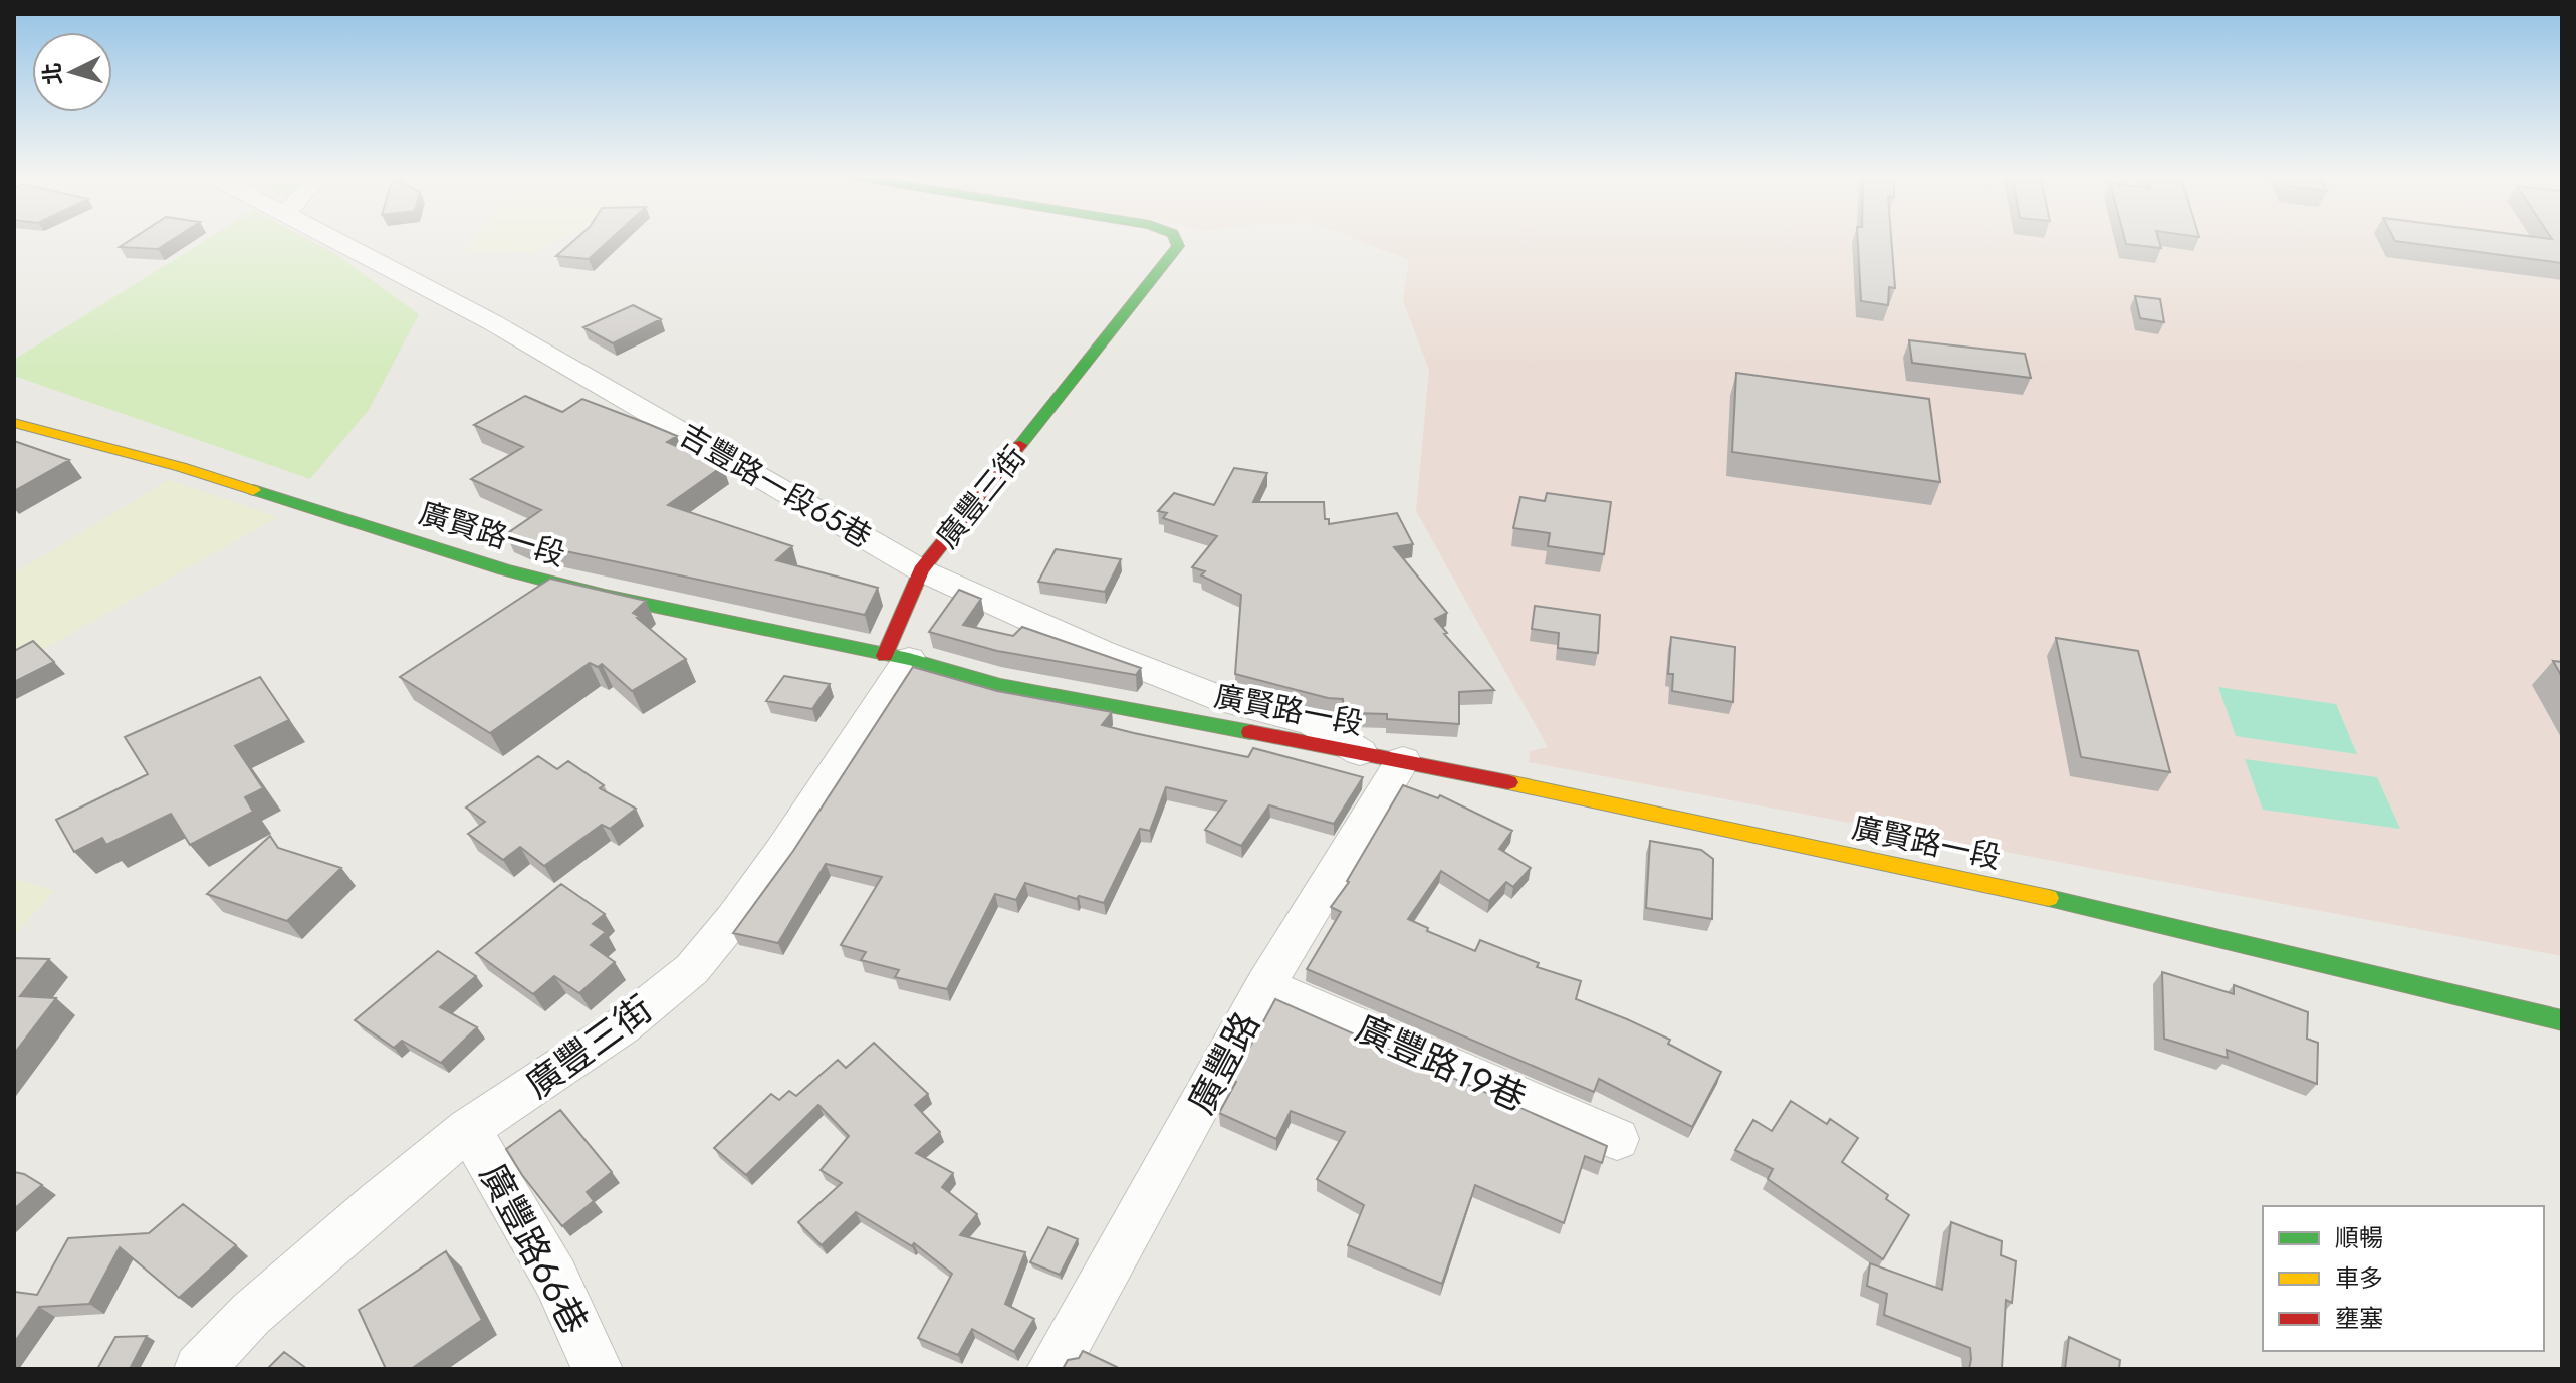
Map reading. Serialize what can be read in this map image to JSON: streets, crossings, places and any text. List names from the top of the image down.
{
  "streets": {
    "street": [
      "吉豐路一段65巷",
      "廣豐三街",
      "廣賢路一段",
      "廣豐路",
      "廣豐路19巷",
      "廣豐路66巷"
    ]
  },
  "crossings": [
    ["吉豐路一段65巷", "廣豐三街"],
    ["吉豐路一段65巷", "廣賢路一段"],
    ["廣豐三街", "廣賢路一段"],
    ["廣豐三街", "廣豐路66巷"],
    ["廣賢路一段", "廣豐路"],
    ["廣豐路", "廣豐路19巷"]
  ],
  "legend": ["順暢", "車多", "壅塞"],
  "north": "left"
}
